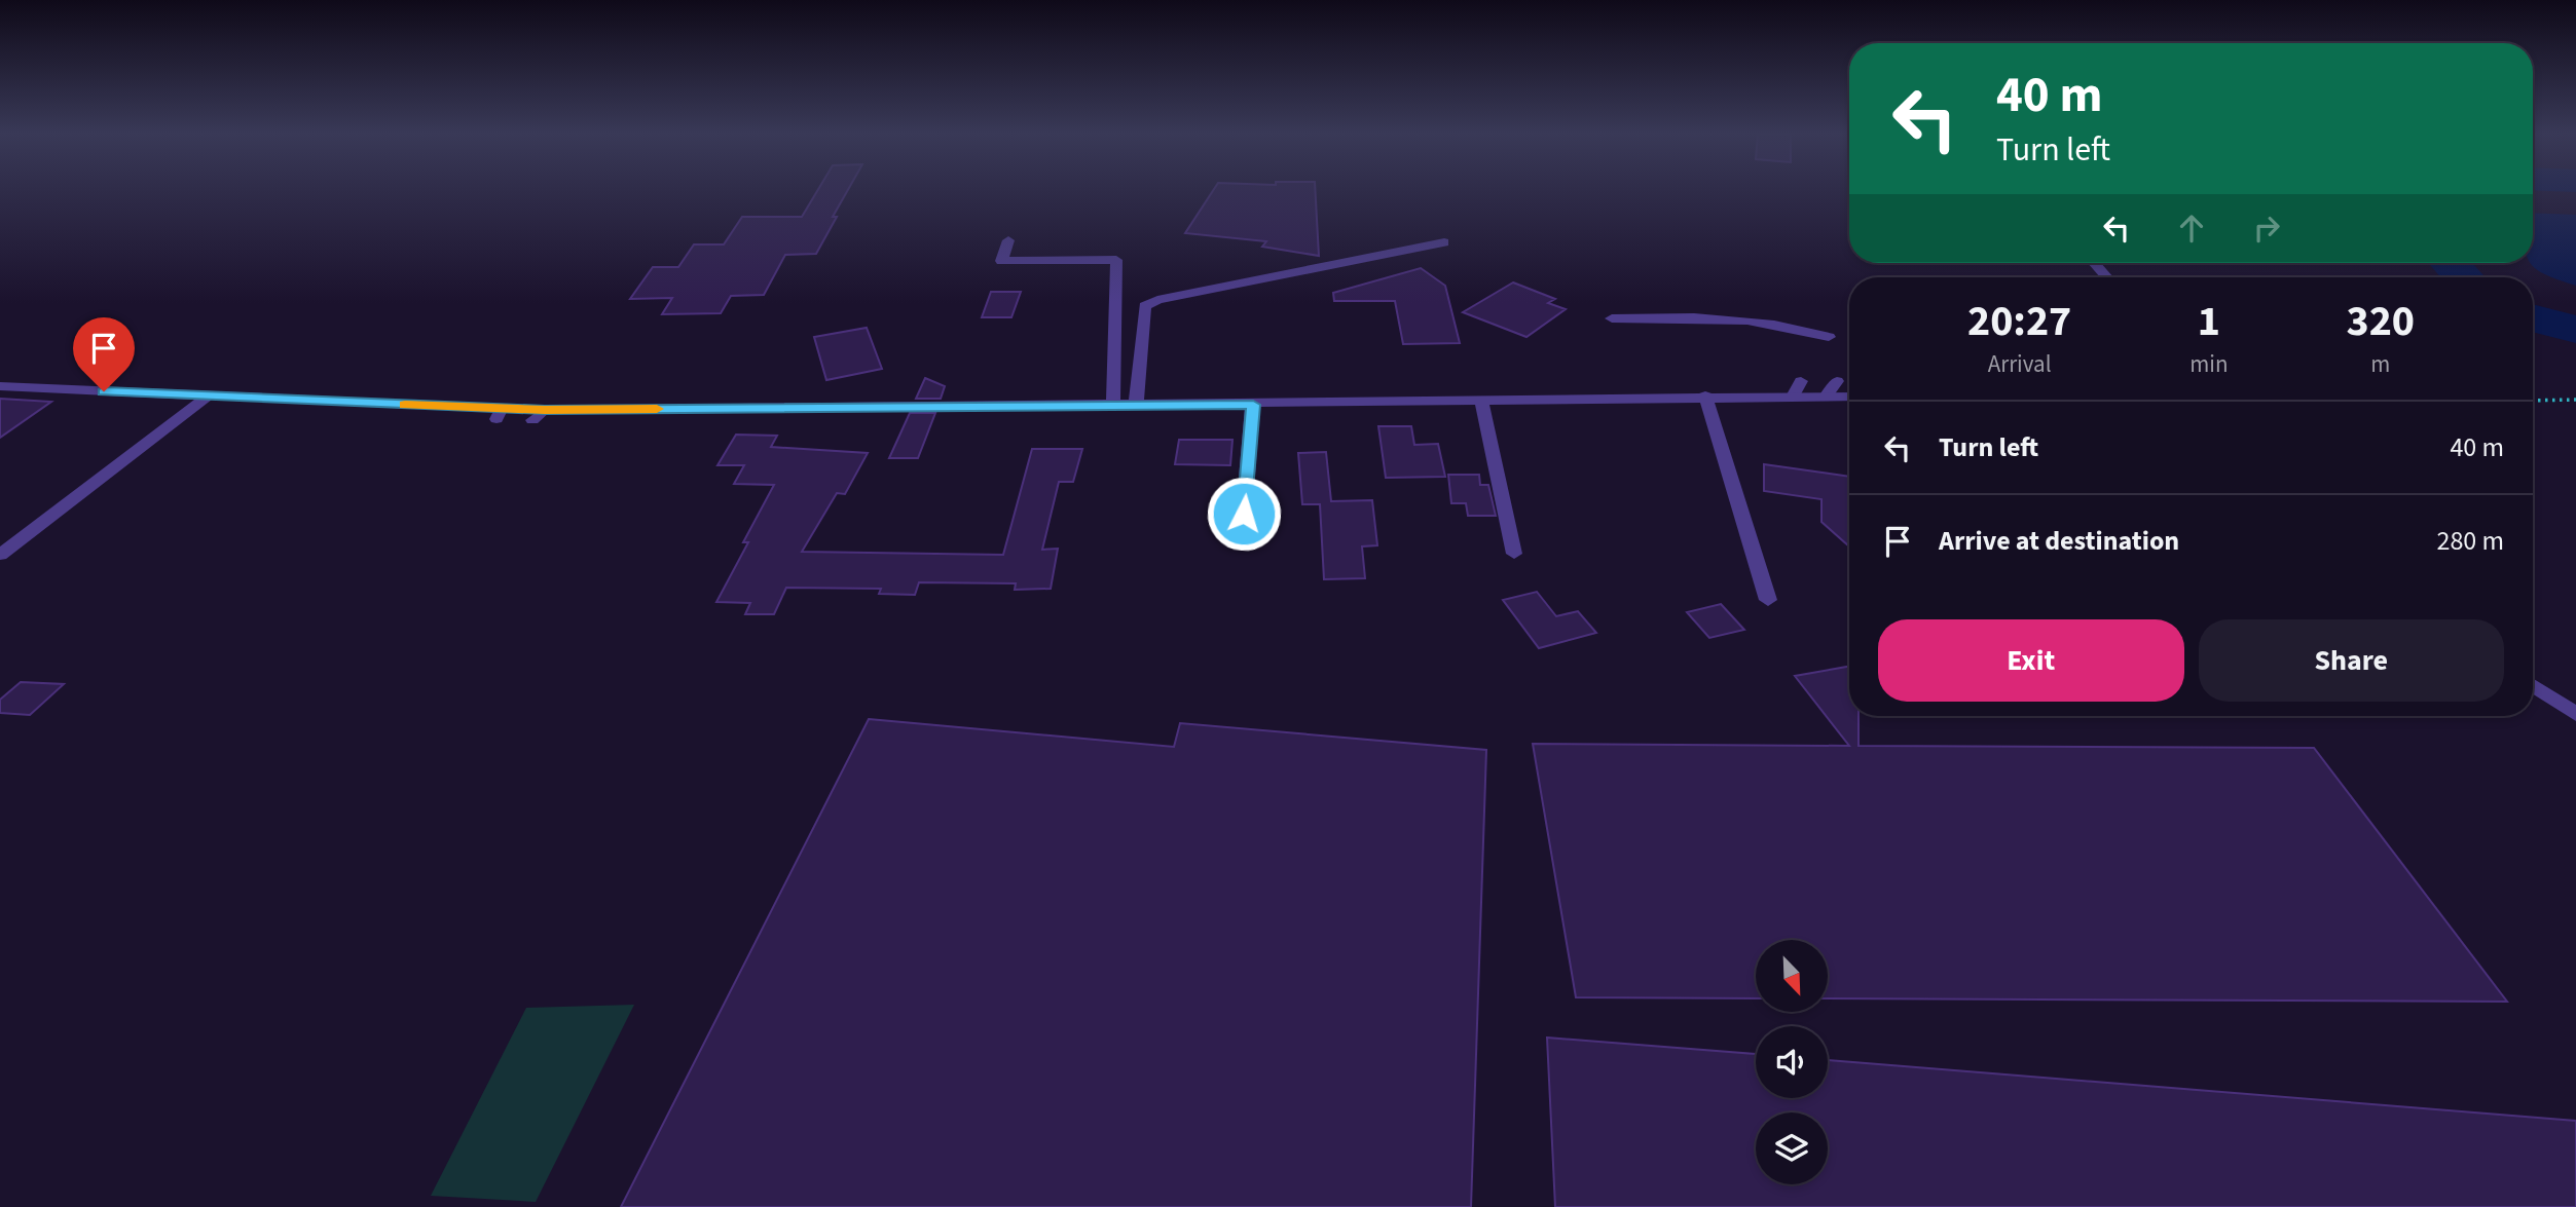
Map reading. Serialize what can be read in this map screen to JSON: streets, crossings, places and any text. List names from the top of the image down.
{
  "north": "bottom right",
  "page": {
    "turn": ["40 m", "Turn left"],
    "eta": [
      "20:27",
      "Arrival",
      "1",
      "min",
      "320",
      "m"
    ],
    "list": [
      {
        "name": "Turn left",
        "value": "40 m"
      },
      {
        "name": "Arrive at destination",
        "value": "280 m"
      }
    ],
    "buttons": ["Exit", "Share"]
  }
}
